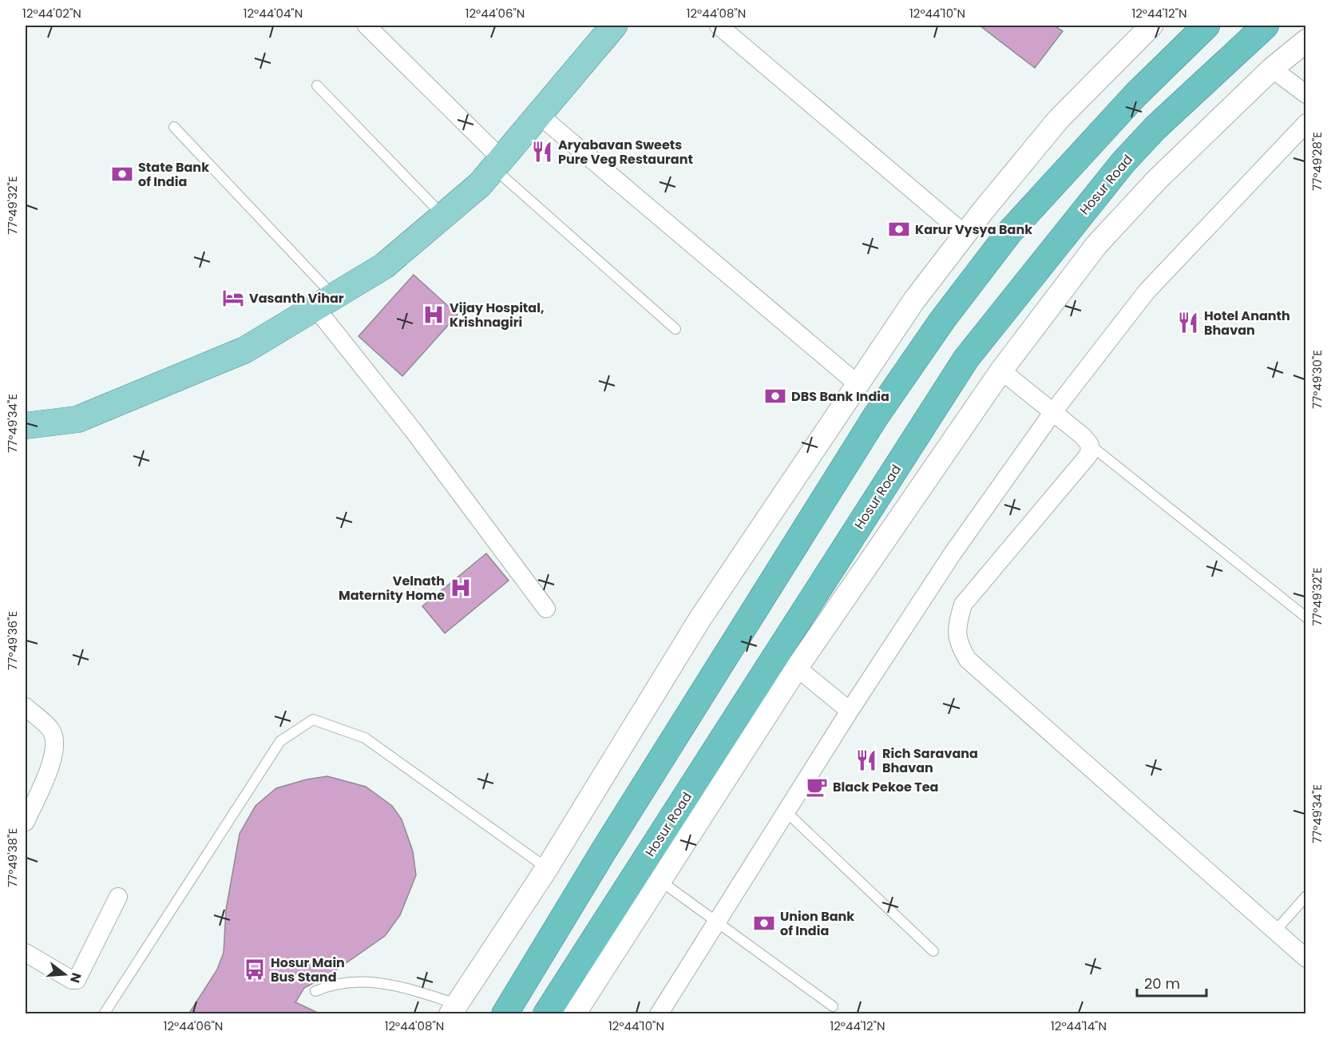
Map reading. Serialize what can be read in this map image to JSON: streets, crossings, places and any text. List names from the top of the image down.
{
  "streets": {
    "highway": ["Hosur Road"]
  },
  "places": {
    "restaurant": ["Aryabavan Sweets Pure Veg Restaurant", "Hotel Ananth Bhavan", "Rich Saravana Bhavan"],
    "bank": [
      "State Bank of India",
      "Karur Vysya Bank",
      "DBS Bank India",
      "Union Bank of India"
    ],
    "hotel": ["Vasanth Vihar"],
    "hospital": ["Vijay Hospital, Krishnagiri", "Velnath Maternity Home"],
    "cafe": ["Black Pekoe Tea"],
    "bus stop": ["Hosur Main Bus Stand"]
  },
  "scale_bar": "20 m",
  "north": "right",
  "coordinates": [
    "12°44'02\"N",
    "12°44'04\"N",
    "12°44'06\"N",
    "12°44'08\"N",
    "12°44'10\"N",
    "12°44'12\"N",
    "77°49'28\"E",
    "77°49'32\"E",
    "77°49'30\"E",
    "77°49'34\"E",
    "77°49'36\"E",
    "77°49'38\"E",
    "12°44'14\"N"
  ]
}
